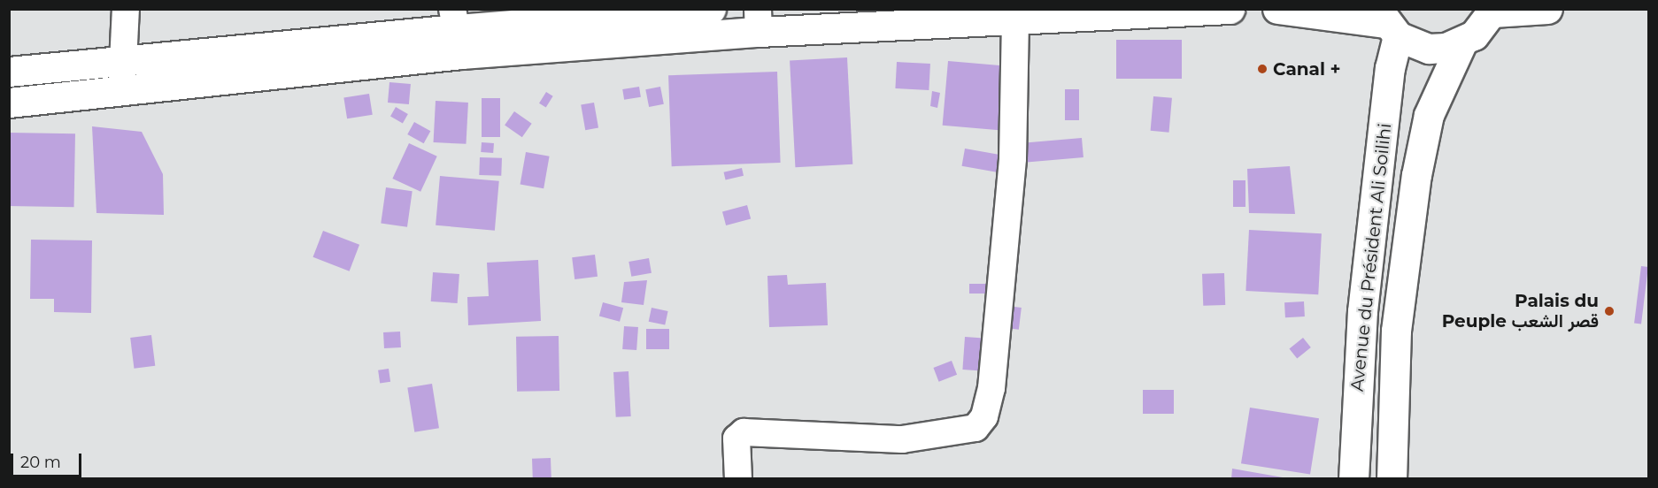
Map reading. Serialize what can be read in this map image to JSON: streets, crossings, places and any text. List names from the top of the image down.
{
  "streets": {
    "main road": ["Avenue du Président Ali Soilihi"]
  },
  "places": ["Canal +", "Palais du Peuple قصر الشعب"],
  "scale_bar": "20 m"
}
